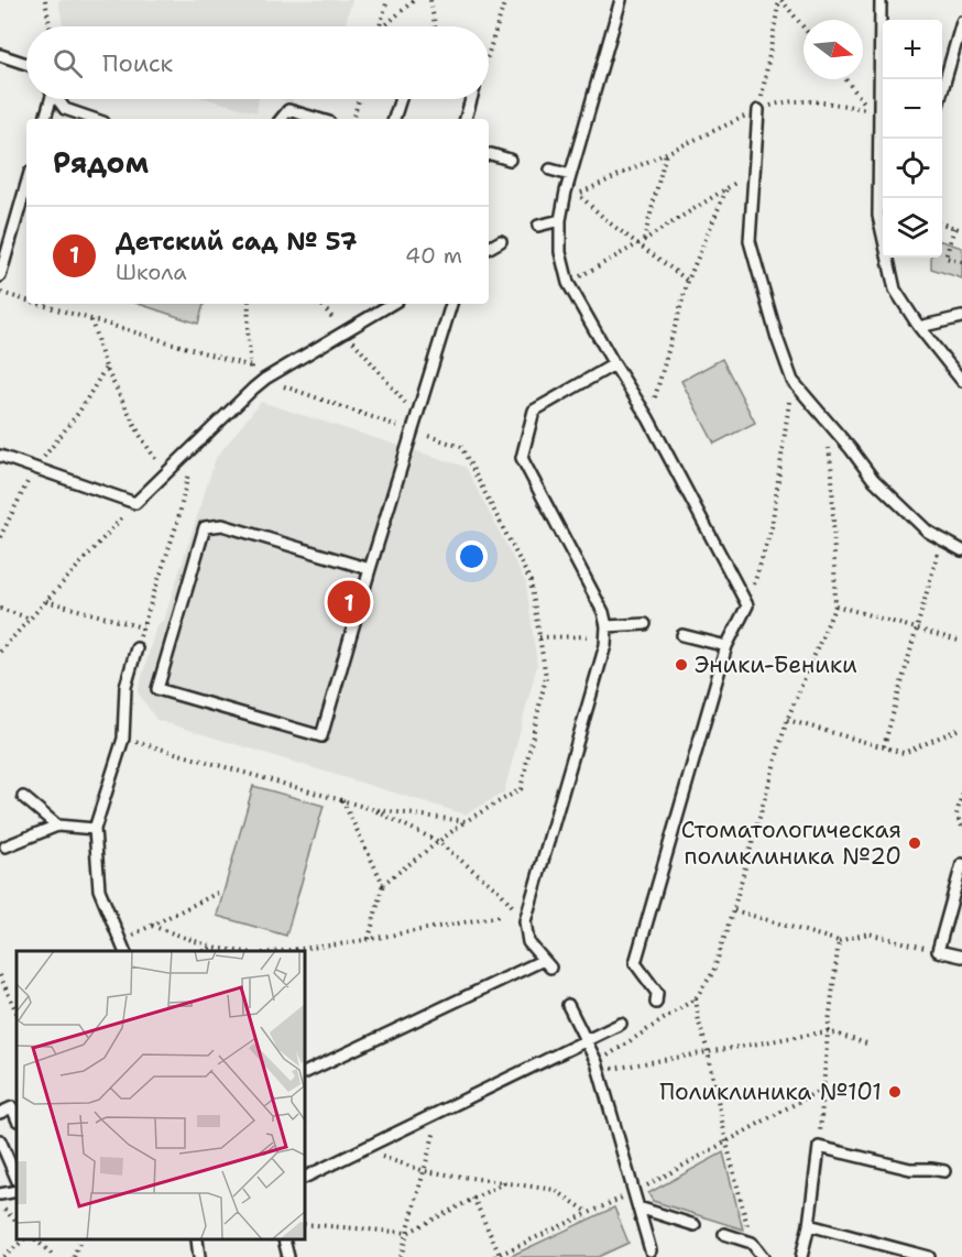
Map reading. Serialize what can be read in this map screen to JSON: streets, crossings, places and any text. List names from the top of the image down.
{
  "places": ["Эники-Беники", "Стоматологическая поликлиника №20", "Поликлиника №101"],
  "north": "right",
  "page": {
    "map_buttons": ["+", "−"],
    "search": "Поиск",
    "heading": "Рядом",
    "list": [
      {
        "mark": "1",
        "name": "Детский сад № 57",
        "note": "Школа",
        "value": "40 m"
      }
    ],
    "pins": "1"
  }
}
